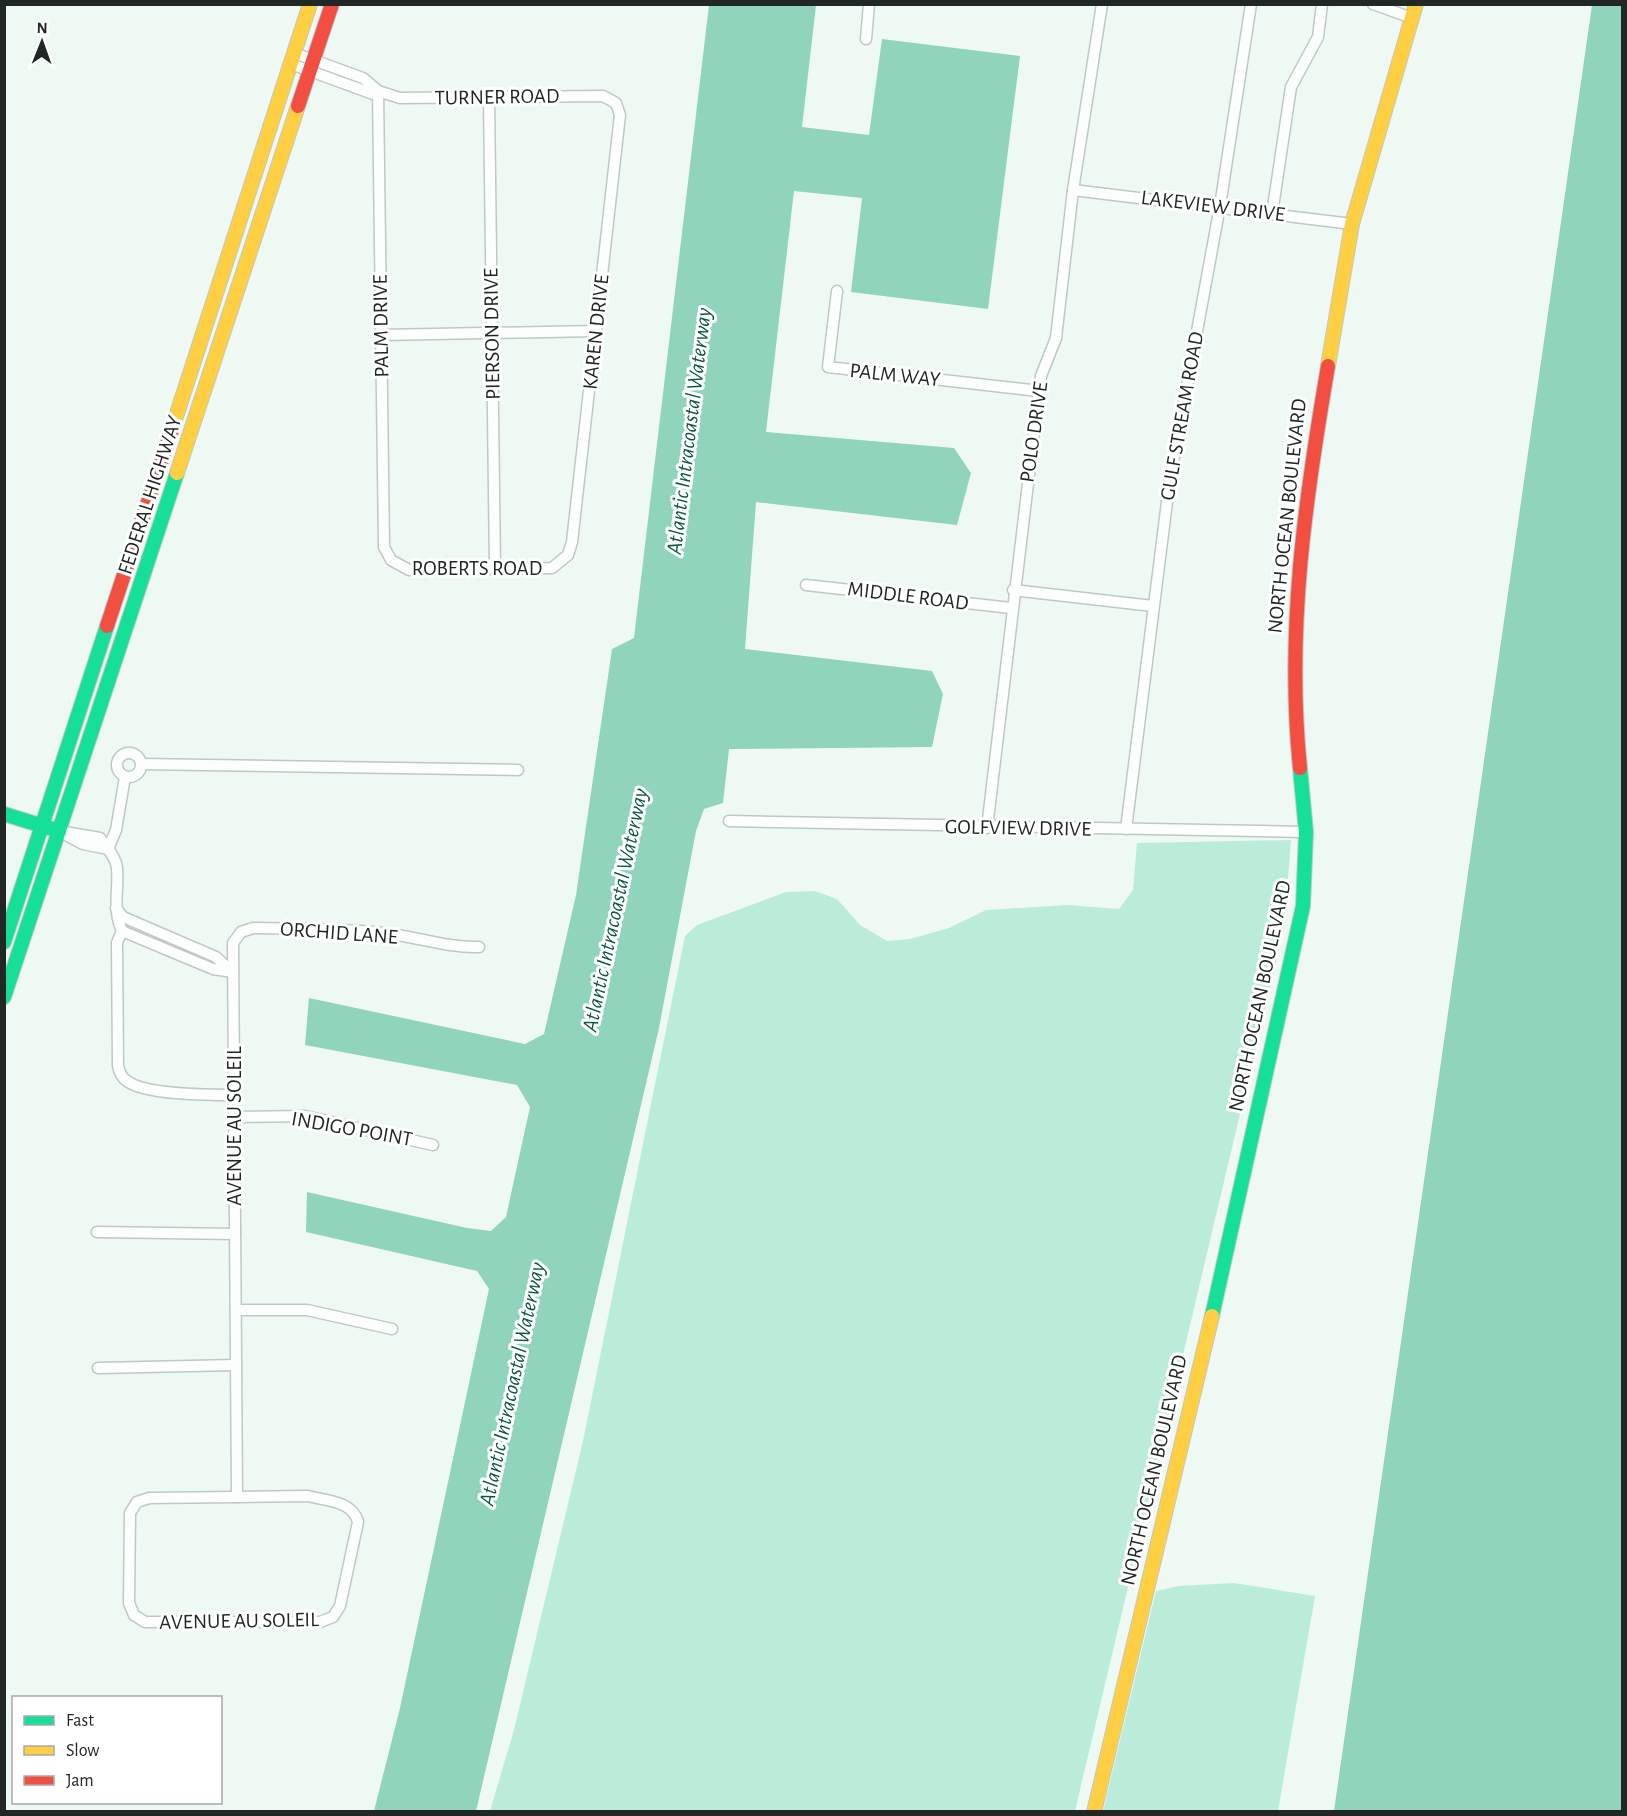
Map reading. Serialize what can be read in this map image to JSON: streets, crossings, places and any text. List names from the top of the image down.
{
  "streets": {
    "main road": ["FEDERAL HIGHWAY", "NORTH OCEAN BOULEVARD"],
    "street": [
      "TURNER ROAD",
      "LAKEVIEW DRIVE",
      "PALM DRIVE",
      "KAREN DRIVE",
      "PIERSON DRIVE",
      "PALM WAY",
      "GULF STREAM ROAD",
      "POLO DRIVE",
      "ROBERTS ROAD",
      "MIDDLE ROAD",
      "GOLFVIEW DRIVE",
      "ORCHID LANE",
      "AVENUE AU SOLEIL",
      "INDIGO POINT"
    ]
  },
  "crossings": [
    ["TURNER ROAD", "PALM DRIVE"],
    ["TURNER ROAD", "KAREN DRIVE"],
    ["TURNER ROAD", "PIERSON DRIVE"],
    ["TURNER ROAD", "FEDERAL HIGHWAY"],
    ["LAKEVIEW DRIVE", "GULF STREAM ROAD"],
    ["LAKEVIEW DRIVE", "POLO DRIVE"],
    ["LAKEVIEW DRIVE", "NORTH OCEAN BOULEVARD"],
    ["PALM DRIVE", "ROBERTS ROAD"],
    ["KAREN DRIVE", "ROBERTS ROAD"],
    ["PIERSON DRIVE", "ROBERTS ROAD"],
    ["PALM WAY", "POLO DRIVE"],
    ["GULF STREAM ROAD", "GOLFVIEW DRIVE"],
    ["POLO DRIVE", "MIDDLE ROAD"],
    ["POLO DRIVE", "GOLFVIEW DRIVE"],
    ["NORTH OCEAN BOULEVARD", "GOLFVIEW DRIVE"],
    ["ORCHID LANE", "AVENUE AU SOLEIL"],
    ["AVENUE AU SOLEIL", "INDIGO POINT"]
  ],
  "water": ["Atlantic Intracoastal Waterway"],
  "legend": ["Fast", "Slow", "Jam"],
  "north": "top"
}
